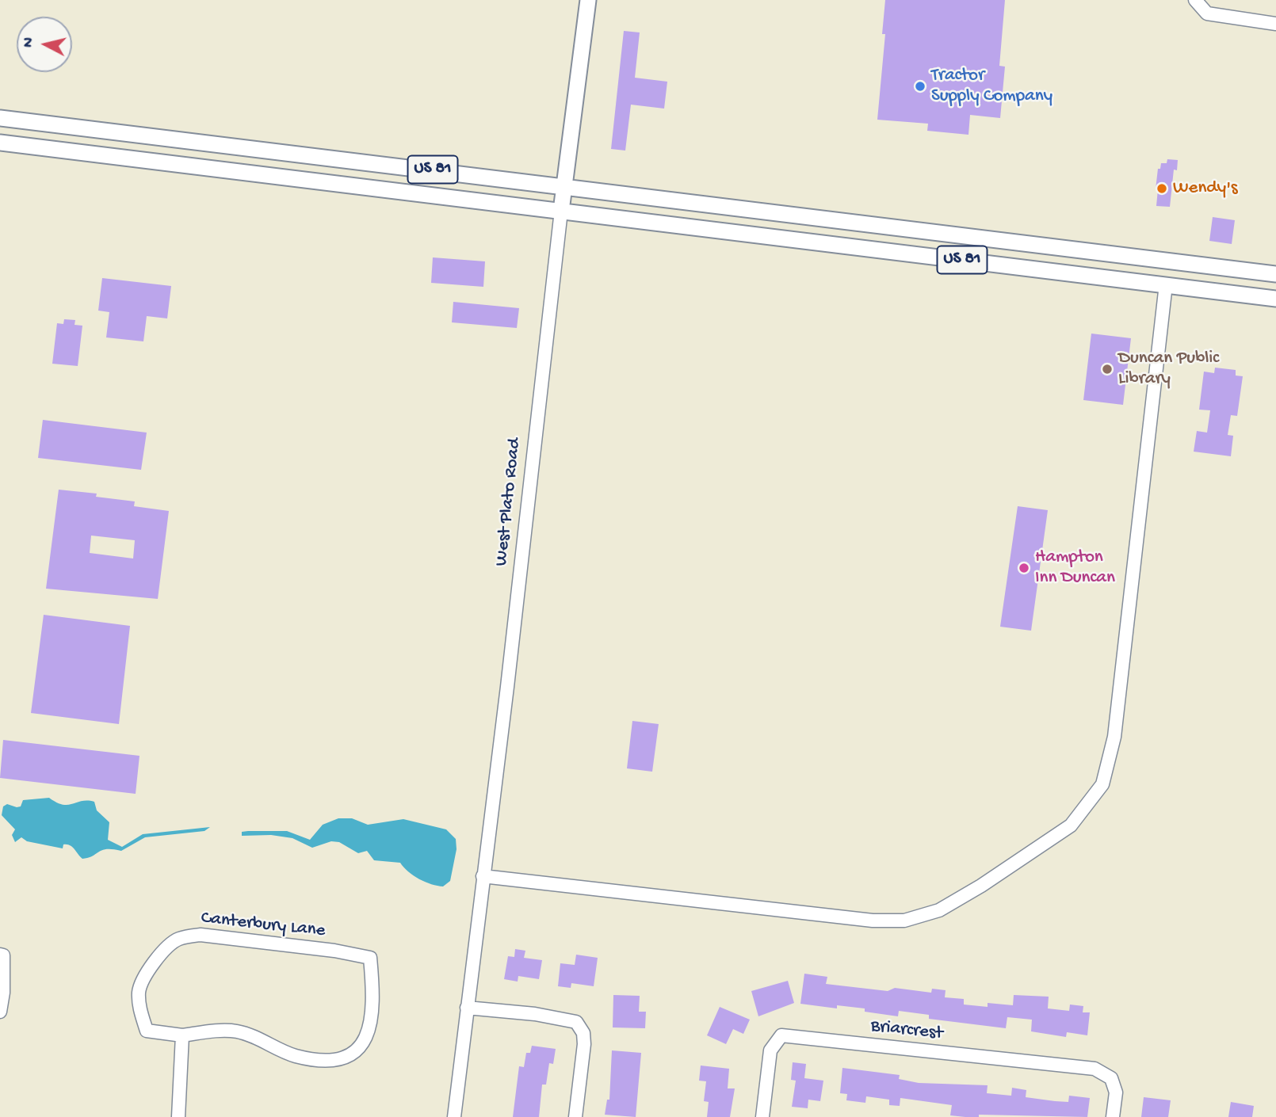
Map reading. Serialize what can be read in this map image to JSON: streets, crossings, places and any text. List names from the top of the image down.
{
  "streets": {
    "main road": ["US 81", "West Plato Road"],
    "street": ["Canterbury Lane", "Briarcrest"]
  },
  "crossings": [
    ["US 81", "West Plato Road"]
  ],
  "places": [
    "Tractor Supply Company",
    "Wendy's",
    "Duncan Public Library",
    "Hampton Inn Duncan"
  ],
  "north": "left"
}
